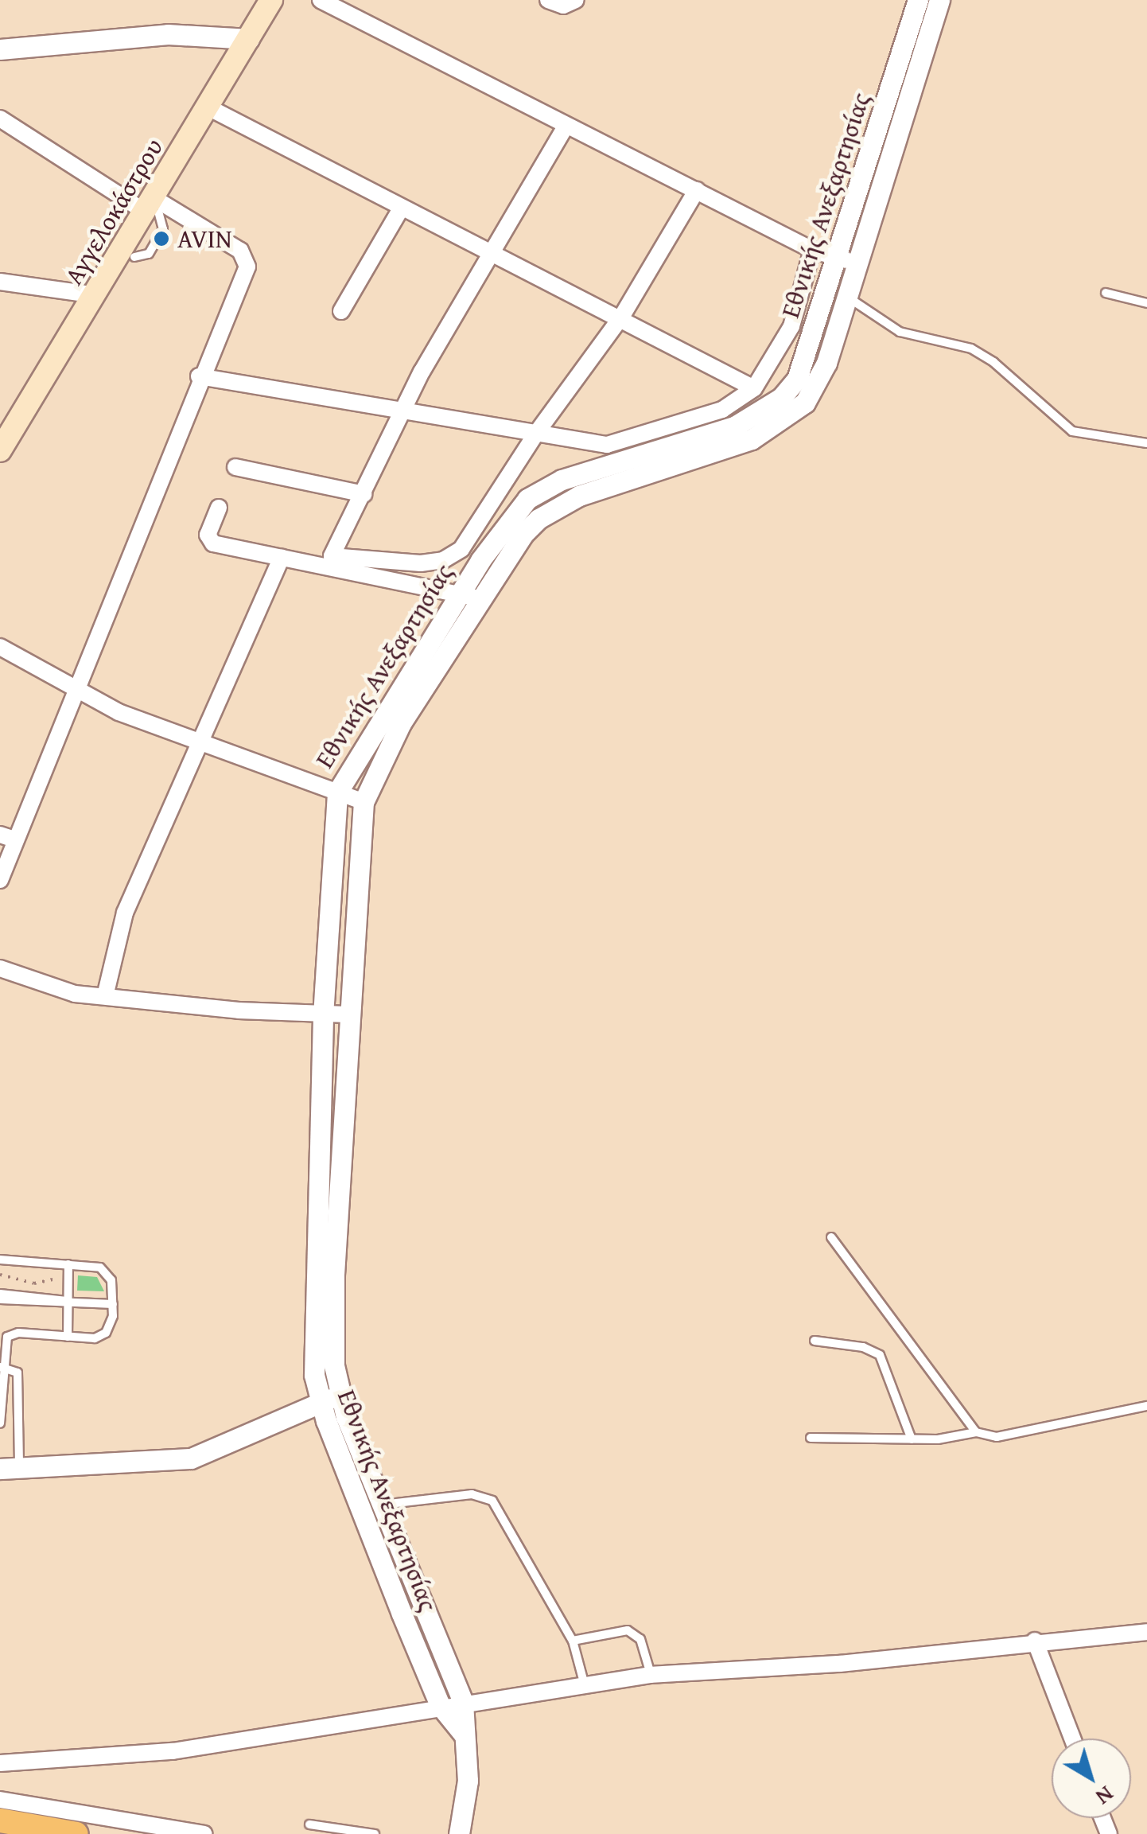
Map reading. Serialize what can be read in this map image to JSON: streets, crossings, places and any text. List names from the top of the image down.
{
  "streets": {
    "main road": ["Αγγελοκάστρου"],
    "street": ["Εθνικής Ανεξαρτησίας"]
  },
  "places": ["AVIN"],
  "north": "bottom right"
}
